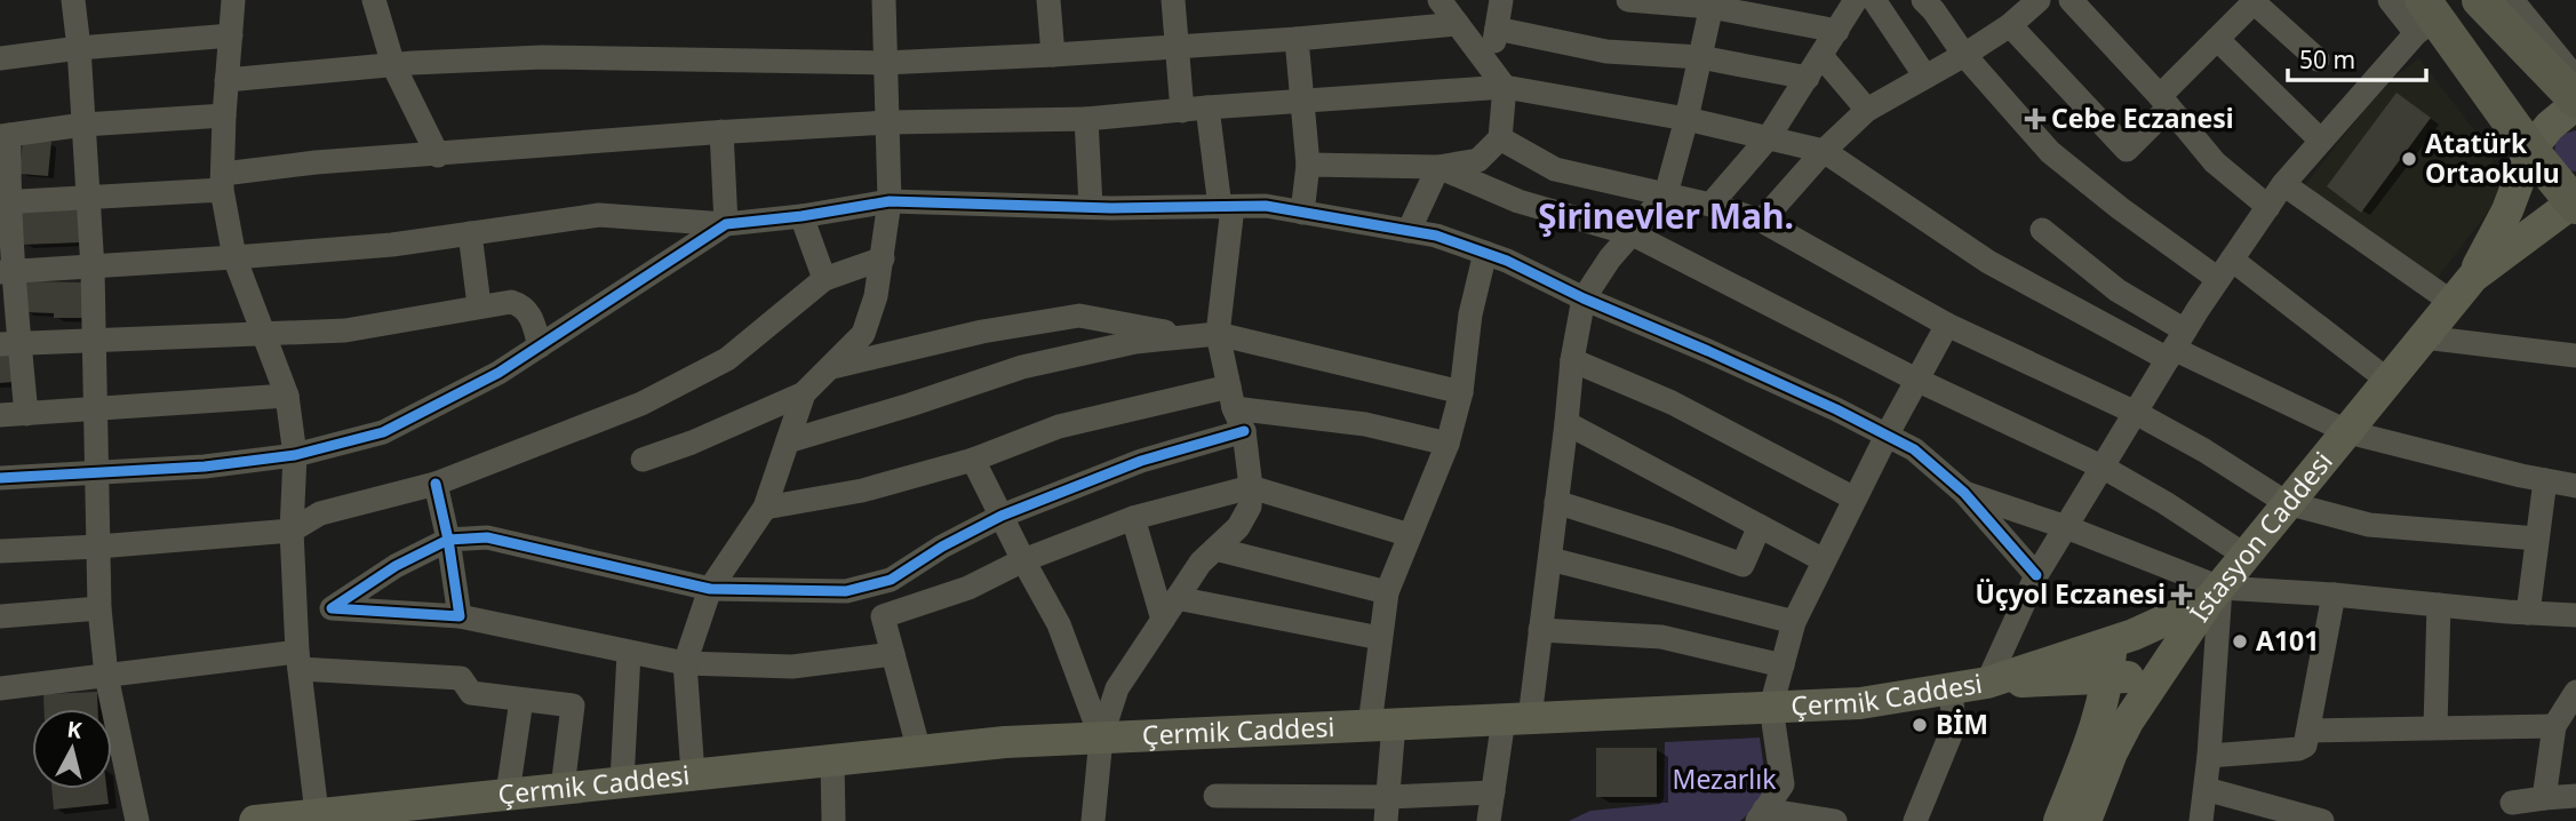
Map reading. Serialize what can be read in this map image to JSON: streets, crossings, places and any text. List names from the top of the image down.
{
  "streets": {
    "main road": ["İstasyon Caddesi", "Çermik Caddesi"]
  },
  "crossings": [
    ["İstasyon Caddesi", "Çermik Caddesi"]
  ],
  "districts": ["Şirinevler Mah."],
  "parks": ["Mezarlık"],
  "places": {
    "health": ["Cebe Eczanesi", "Üçyol Eczanesi"],
    "other": ["Atatürk Ortaokulu", "A101", "BİM"]
  },
  "scale_bar": "50 m",
  "north": "top"
}
